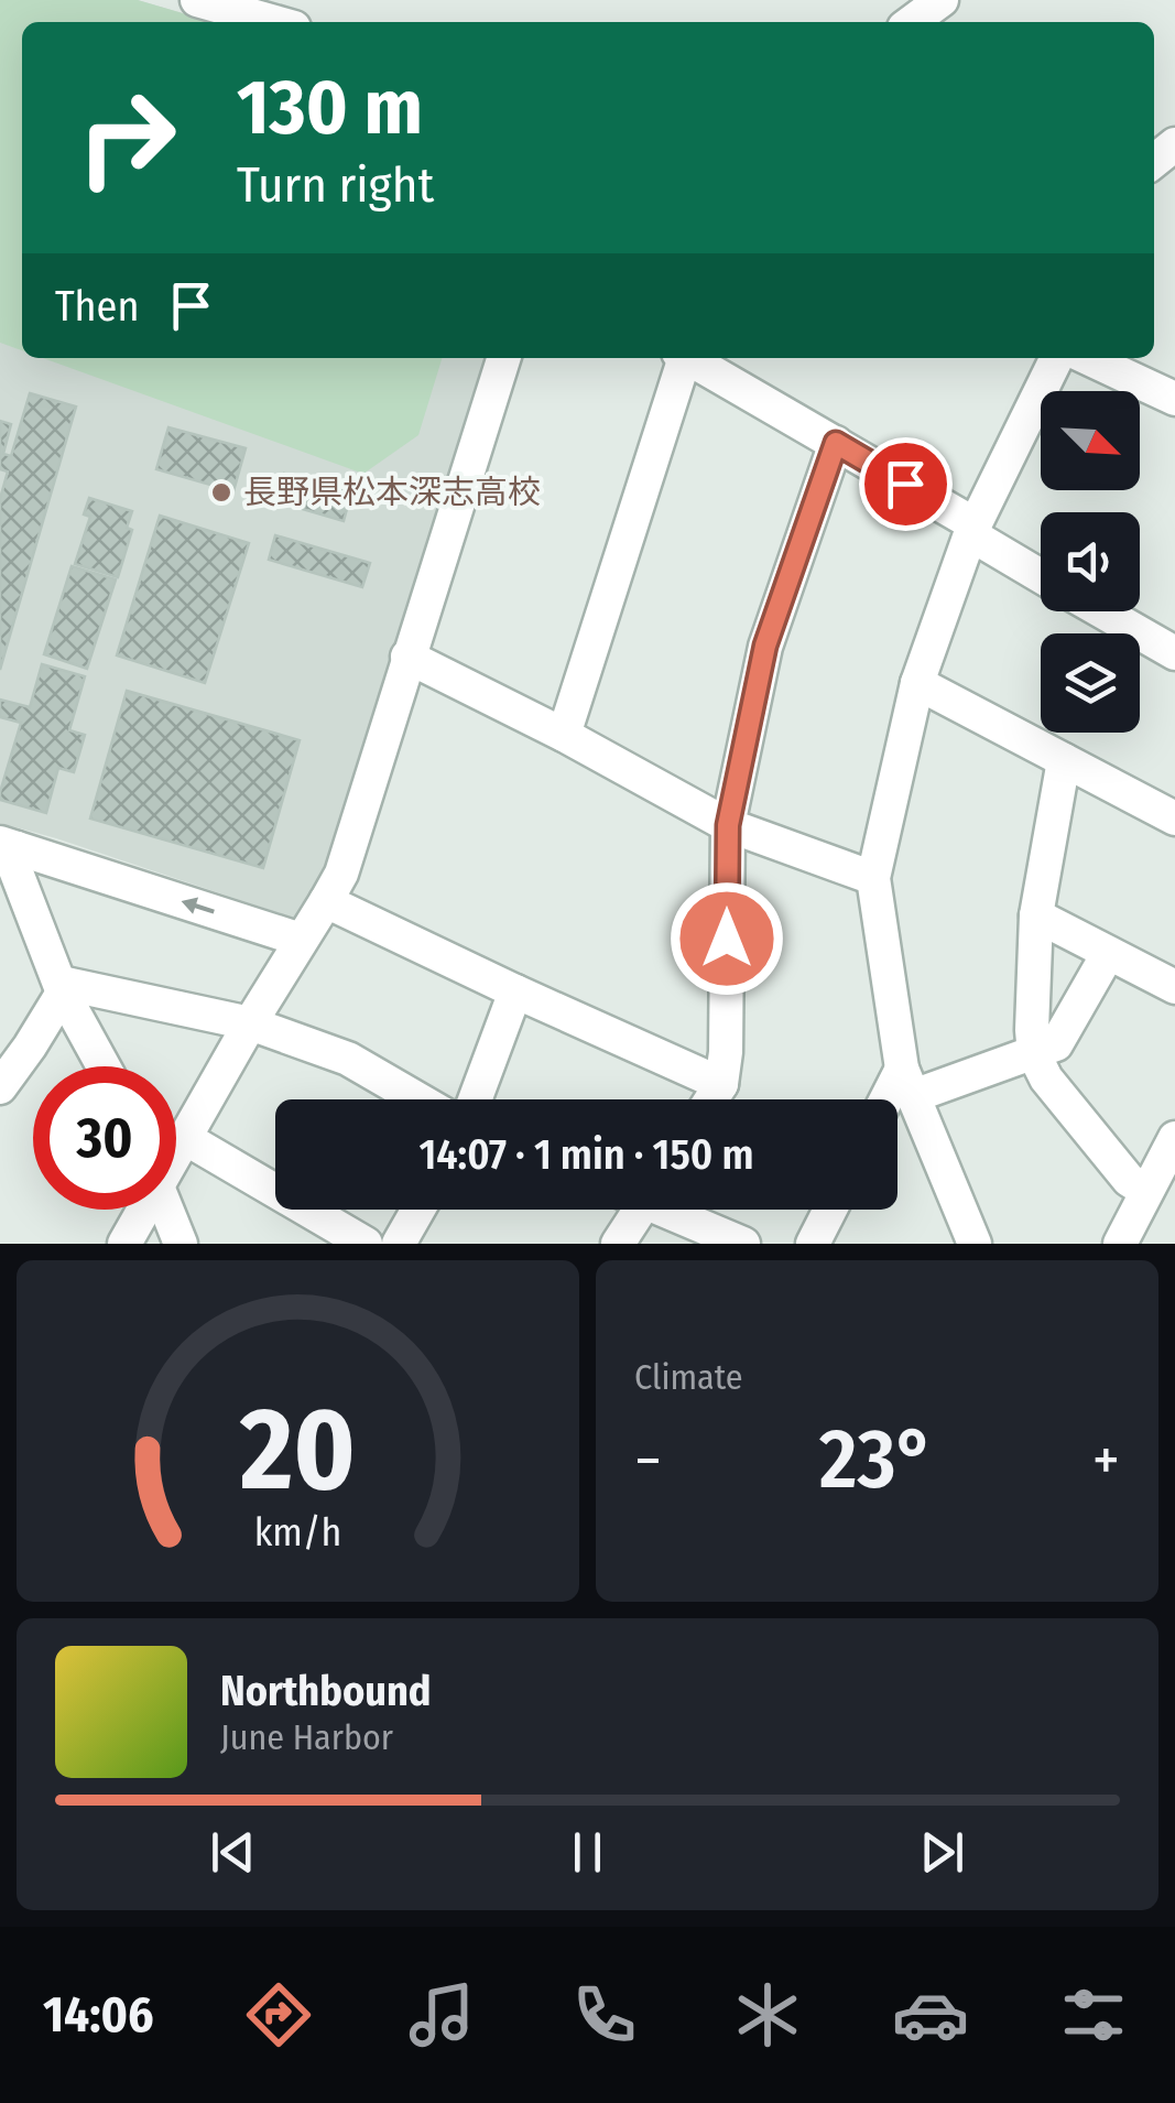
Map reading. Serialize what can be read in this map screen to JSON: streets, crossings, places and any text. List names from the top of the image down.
{
  "places": ["長野県松本深志高校"],
  "north": "bottom right",
  "page": {
    "turn": ["130 m", "Turn right"],
    "then": "Then",
    "limit": "30",
    "trip": "14:07 · 1 min · 150 m",
    "tile": "Climate",
    "heat": ["−", "23°", "+"],
    "song": ["Northbound", "June Harbor"],
    "tabs": "14:06",
    "gauge": ["20", "km/h"]
  }
}
